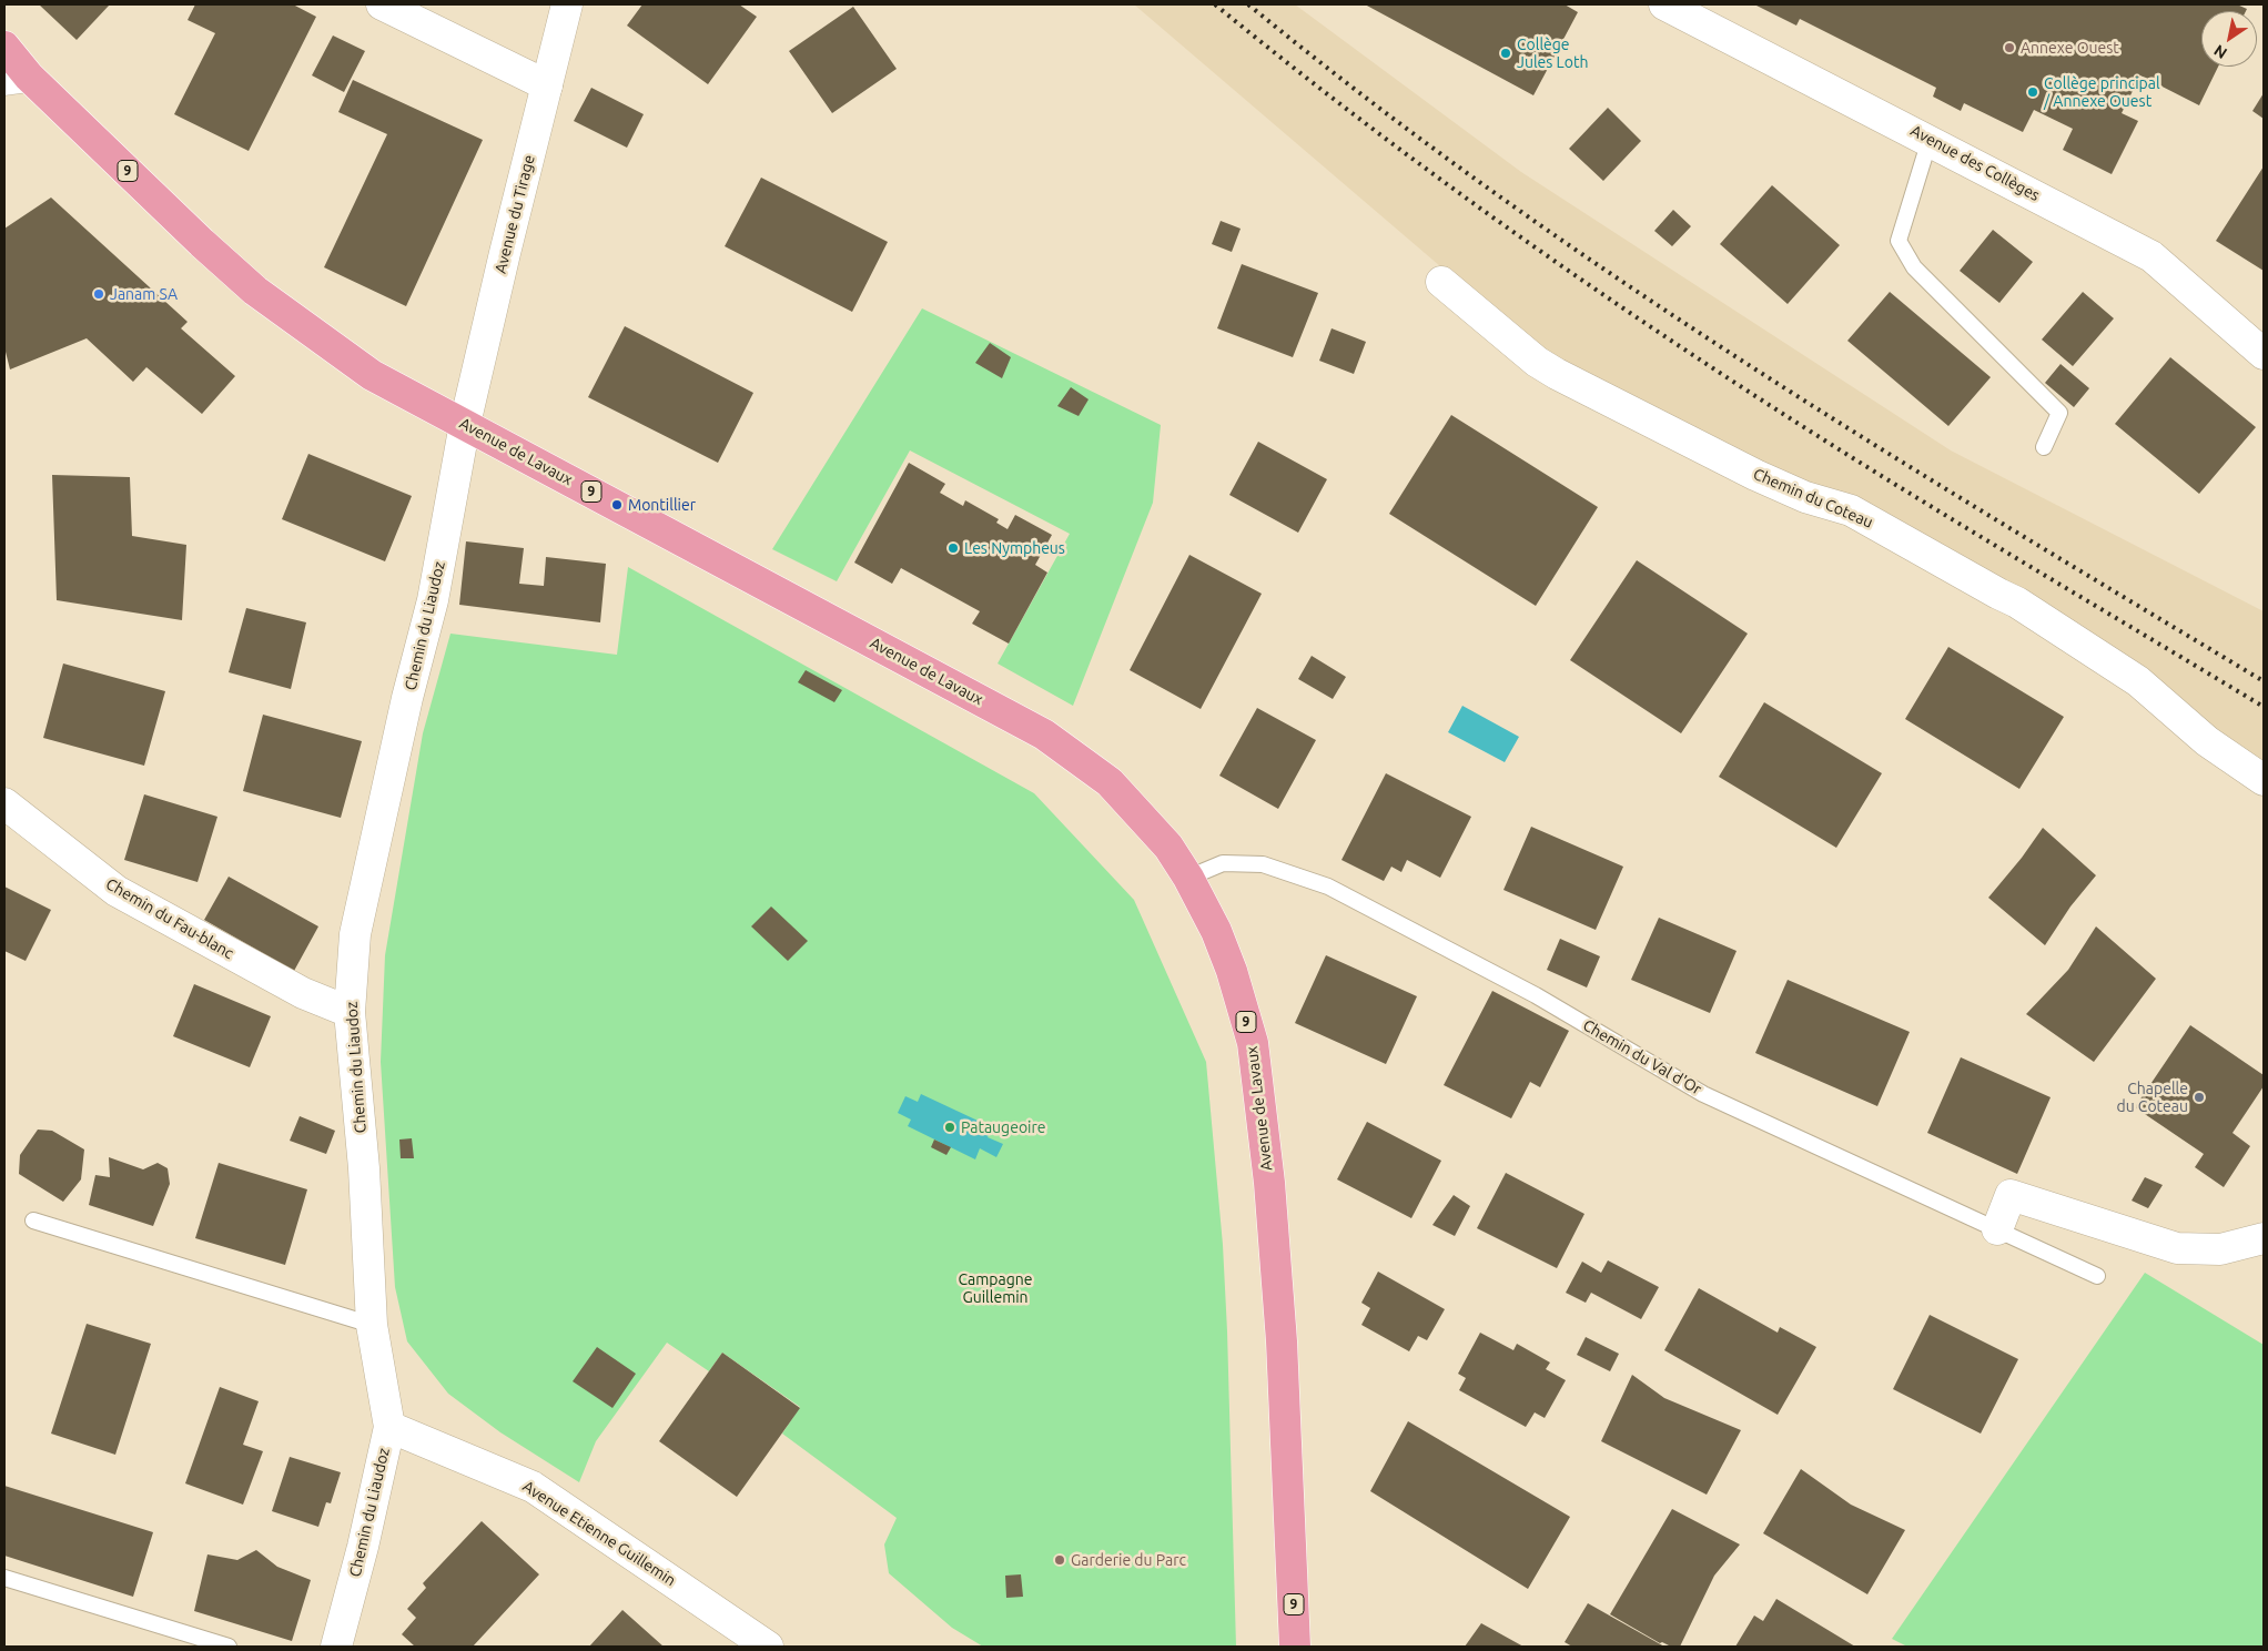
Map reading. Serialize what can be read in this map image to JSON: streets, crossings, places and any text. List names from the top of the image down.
{
  "streets": {
    "main road": ["9", "Avenue de Lavaux"],
    "street": [
      "Avenue des Collèges",
      "Avenue du Tirage",
      "Chemin du Coteau",
      "Chemin du Liaudoz",
      "Chemin du Fau-blanc",
      "Avenue Etienne Guillemin"
    ],
    "lane": ["Chemin du Val d'Or"]
  },
  "crossings": [
    ["Avenue du Tirage", "Avenue de Lavaux"],
    ["Avenue du Tirage", "Chemin du Liaudoz"],
    ["Avenue de Lavaux", "Chemin du Liaudoz"],
    ["Avenue de Lavaux", "Chemin du Val d'Or"],
    ["Chemin du Liaudoz", "Chemin du Fau-blanc"],
    ["Chemin du Liaudoz", "Avenue Etienne Guillemin"]
  ],
  "parks": ["Campagne Guillemin"],
  "places": [
    "Annexe Ouest",
    "Collège Jules Loth",
    "Collège principal / Annexe Ouest",
    "Janam SA",
    "Montillier",
    "Les Nympheus",
    "Chapelle du Coteau",
    "Pataugeoire",
    "Garderie du Parc"
  ],
  "north": "bottom left"
}
